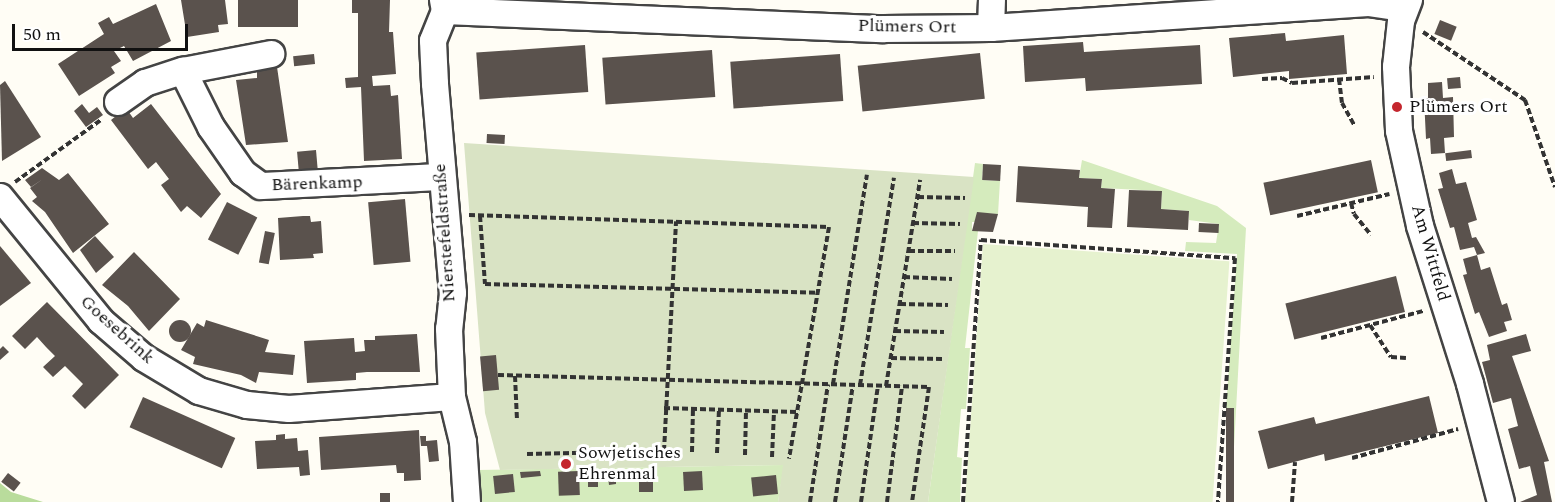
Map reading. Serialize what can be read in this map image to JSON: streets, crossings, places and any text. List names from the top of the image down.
{
  "streets": {
    "street": [
      "Plümers Ort",
      "Bärenkamp",
      "Nierstefeldstraße",
      "Am Wittfeld",
      "Goesebrink"
    ]
  },
  "crossings": [
    ["Plümers Ort", "Nierstefeldstraße"],
    ["Plümers Ort", "Am Wittfeld"],
    ["Bärenkamp", "Nierstefeldstraße"],
    ["Nierstefeldstraße", "Goesebrink"]
  ],
  "places": ["Plümers Ort", "Sowjetisches Ehrenmal"],
  "scale_bar": "50 m"
}
